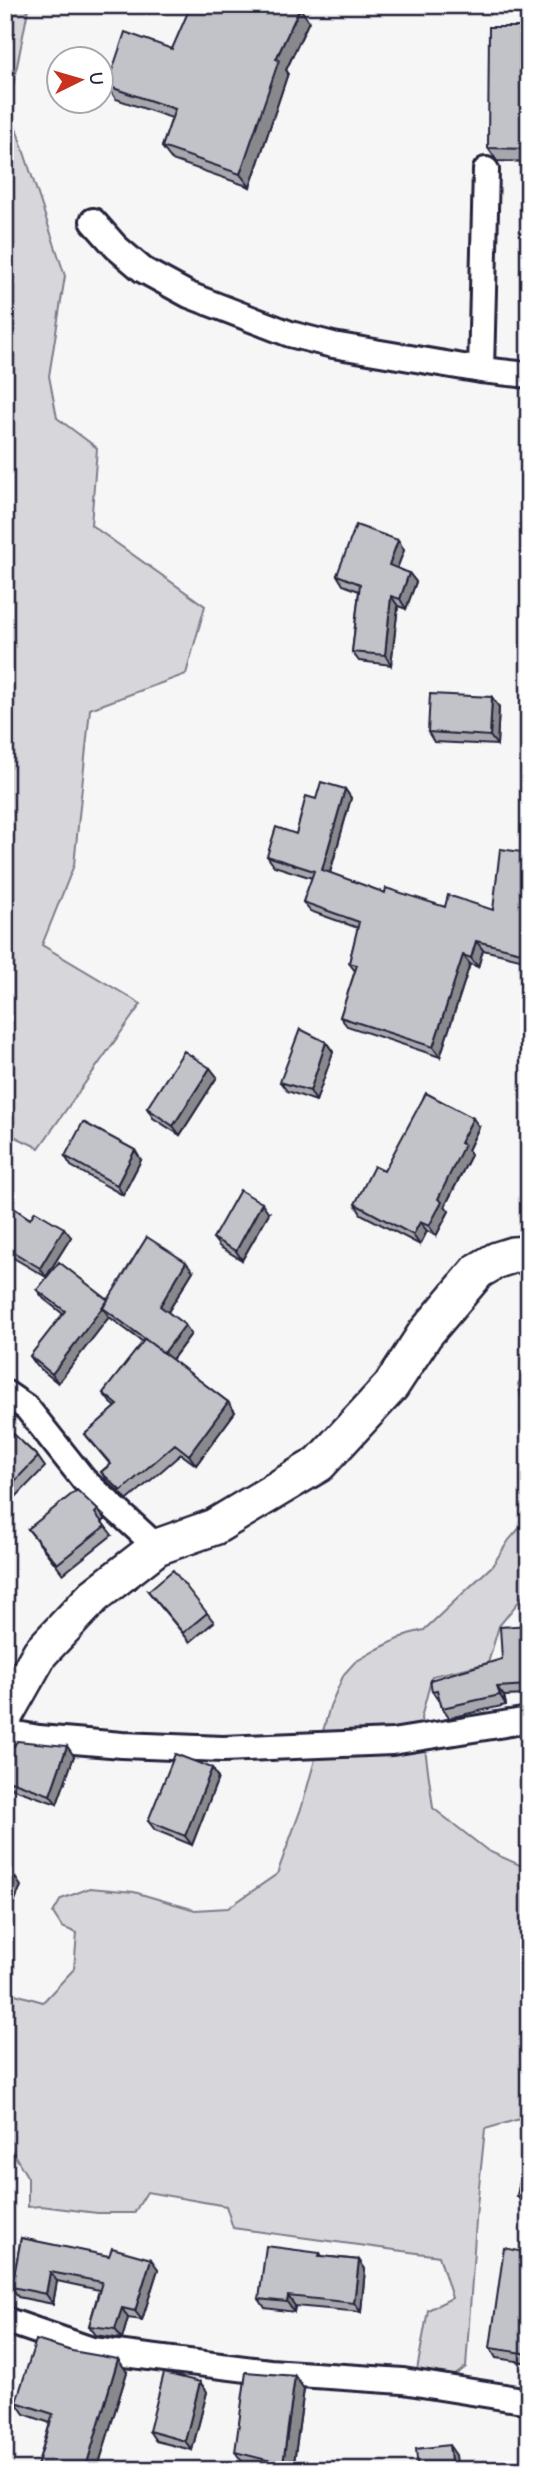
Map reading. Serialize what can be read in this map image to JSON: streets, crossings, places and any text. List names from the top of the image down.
{
  "north": "right"
}
